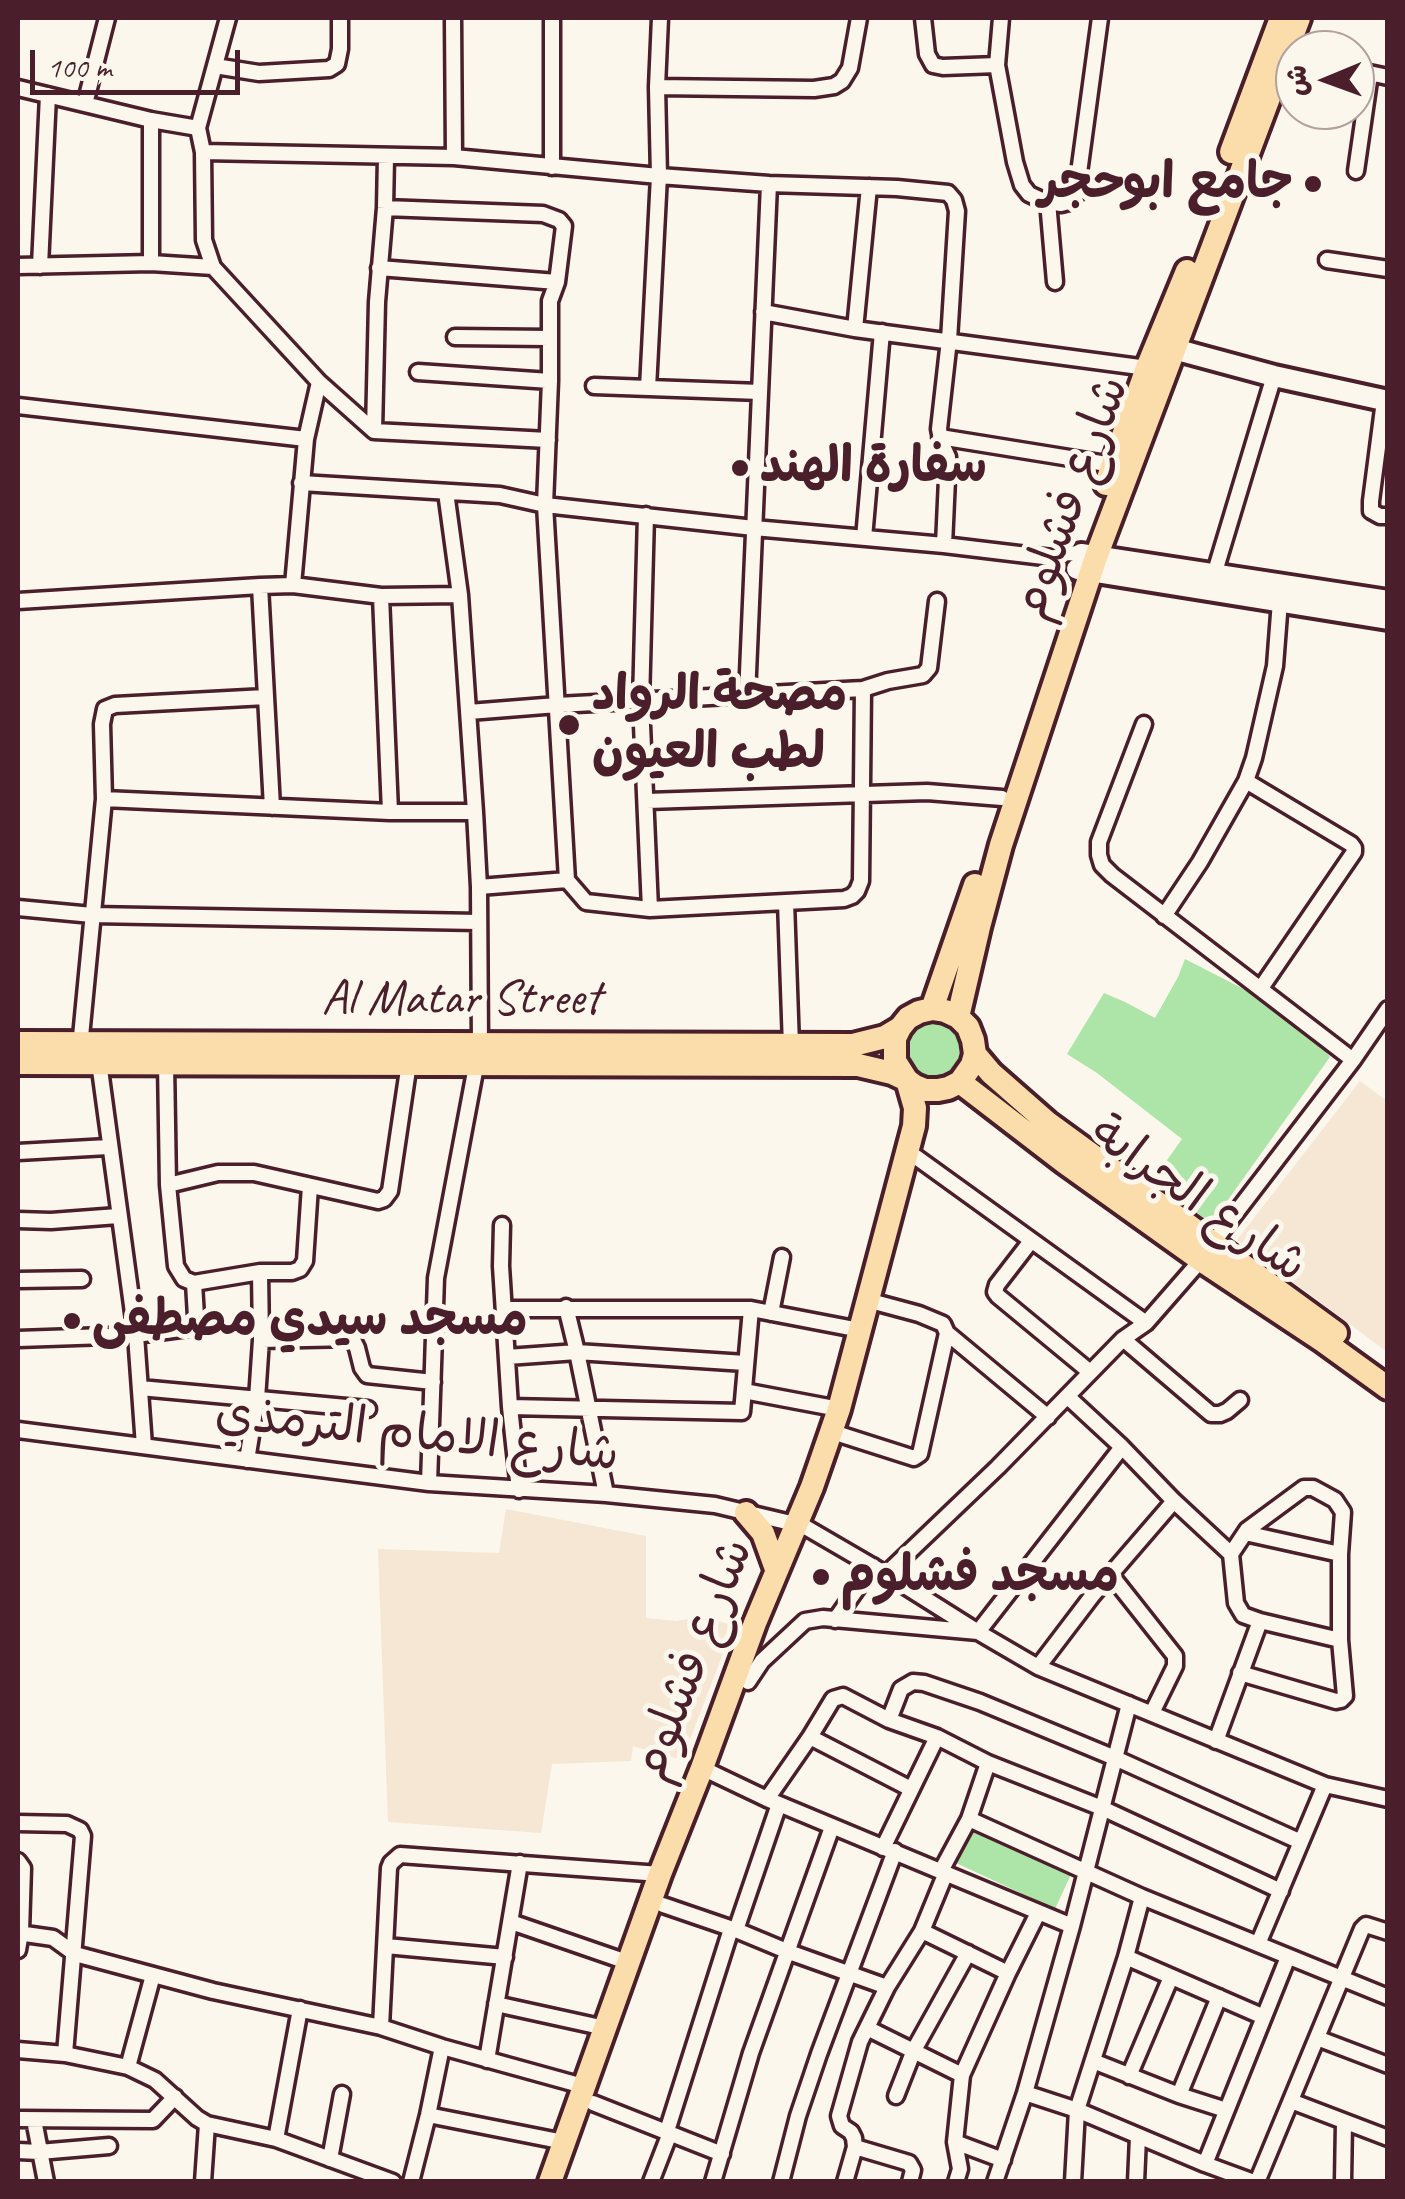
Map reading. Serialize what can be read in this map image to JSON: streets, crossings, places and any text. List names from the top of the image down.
{
  "streets": {
    "main road": ["شارع فشلوم", "Al Matar Street", "شارع الجرابة"],
    "street": ["شارع الامام الترمذي"]
  },
  "crossings": [
    ["شارع فشلوم", "Al Matar Street"],
    ["شارع فشلوم", "شارع الجرابة"],
    ["شارع فشلوم", "شارع الامام الترمذي"],
    ["Al Matar Street", "شارع الجرابة"]
  ],
  "places": [
    "جامع ابوحجر",
    "سفارة الهند",
    "مصحة الرواد لطب العيون",
    "مسجد سيدي مصطفى",
    "مسجد فشلوم"
  ],
  "scale_bar": "100 m",
  "north": "left"
}
